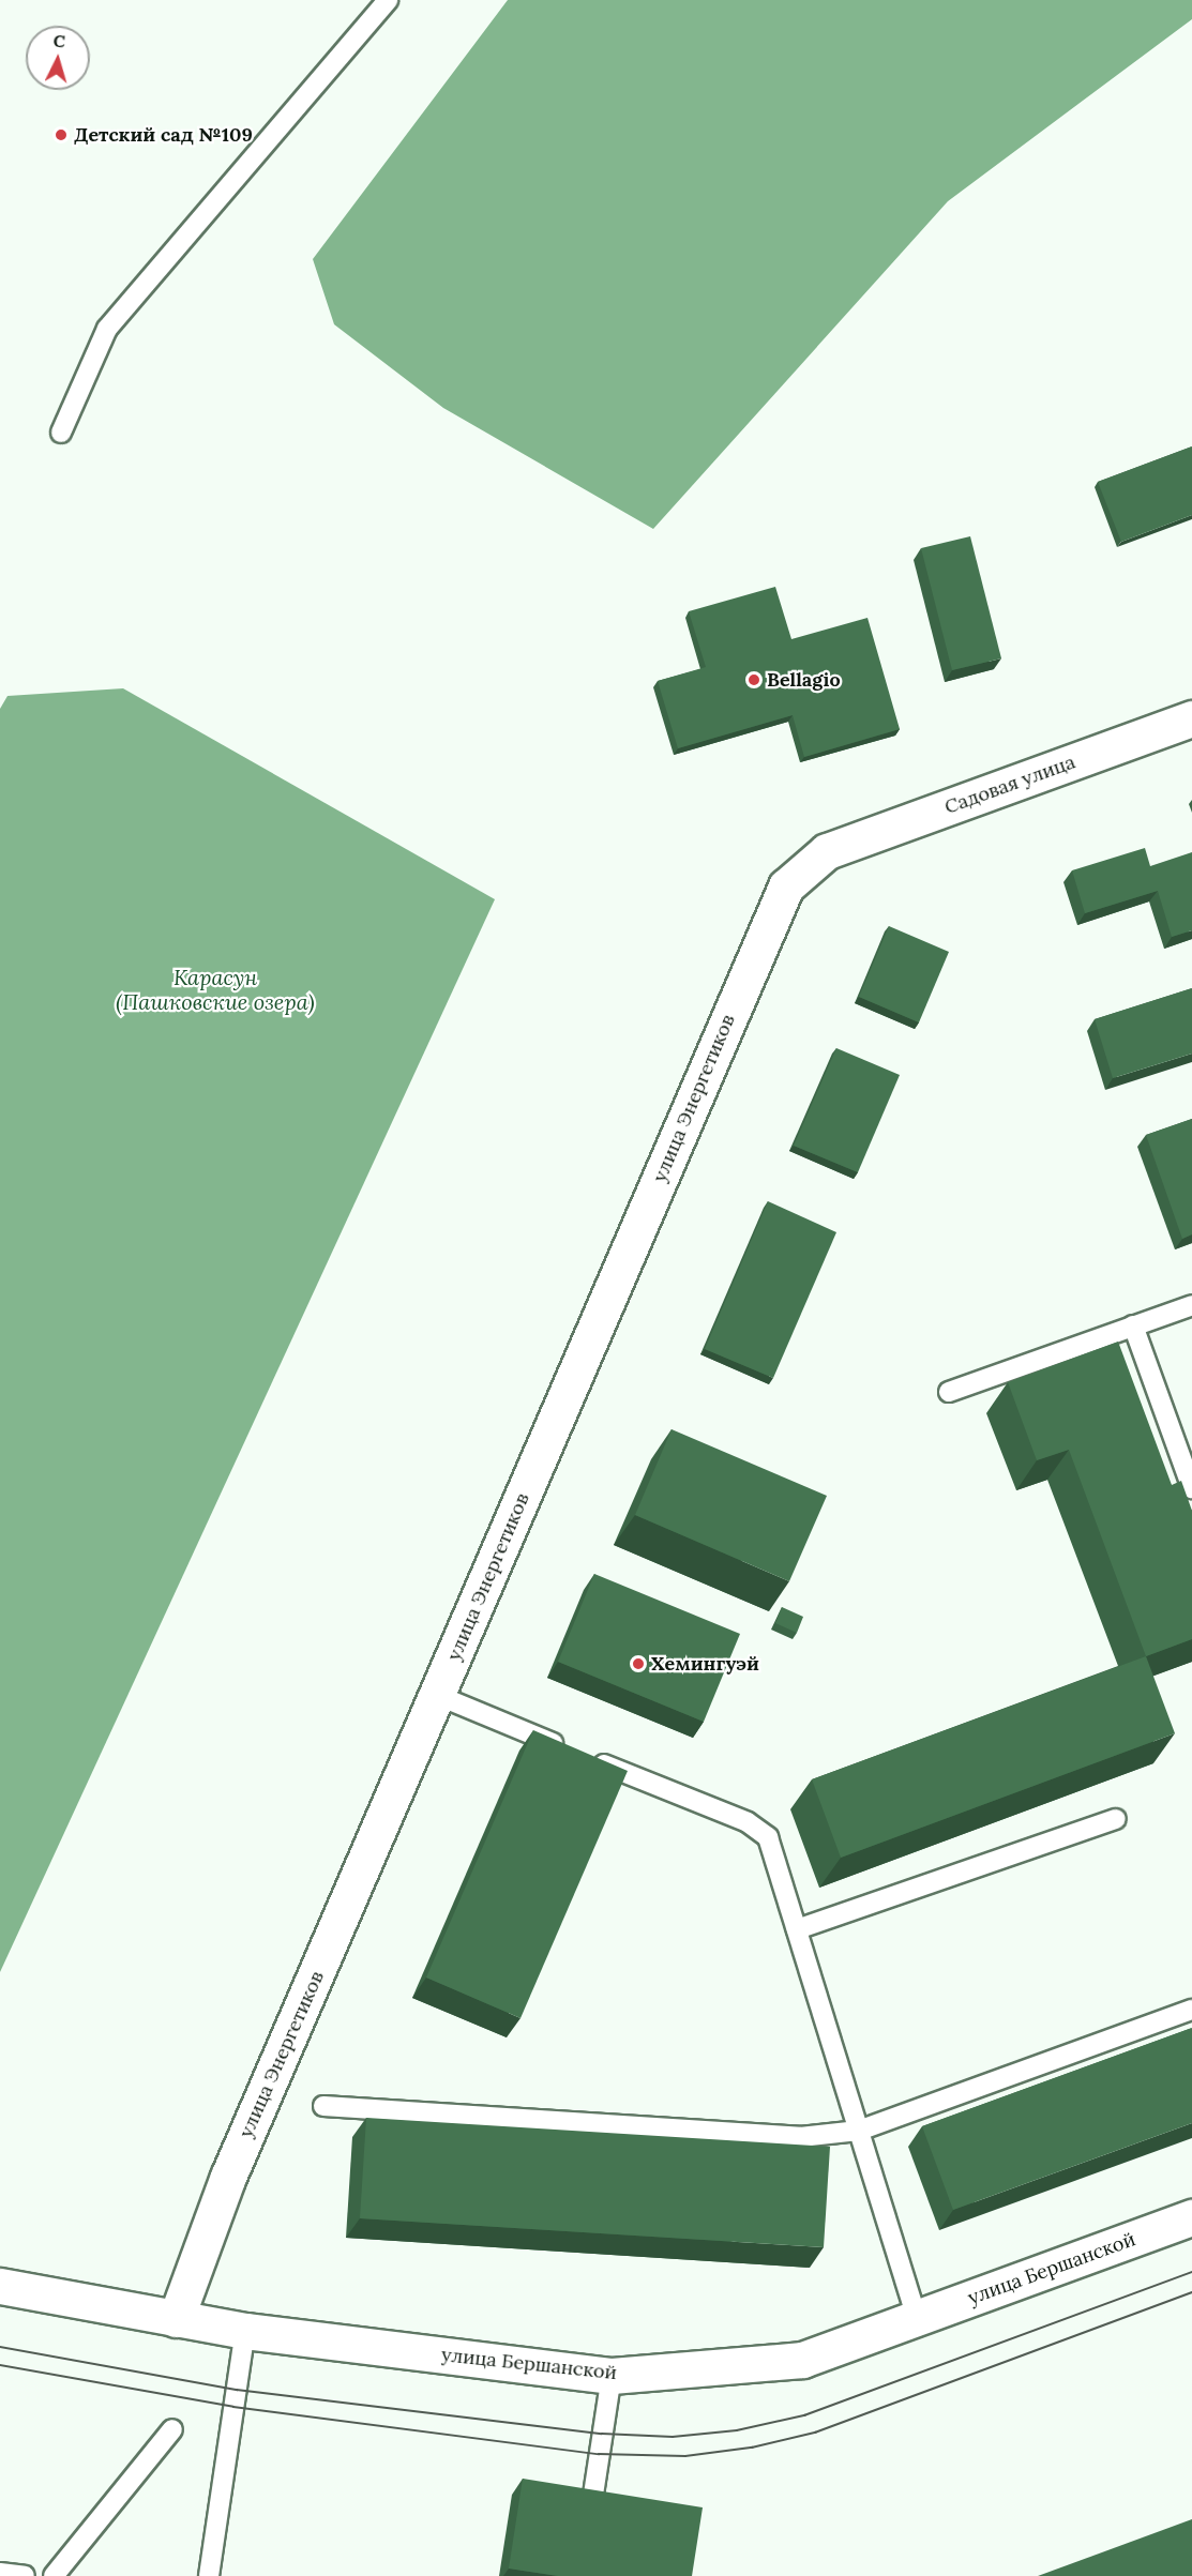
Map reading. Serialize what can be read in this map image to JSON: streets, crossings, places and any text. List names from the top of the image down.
{
  "streets": {
    "street": ["Садовая улица", "улица Энергетиков", "улица Бершанской"]
  },
  "crossings": [
    ["Садовая улица", "улица Энергетиков"],
    ["улица Энергетиков", "улица Бершанской"]
  ],
  "water": ["Карасун (Пашковские озера)"],
  "places": ["Детский сад №109", "Bellagio", "Хемингуэй"],
  "north": "top"
}
